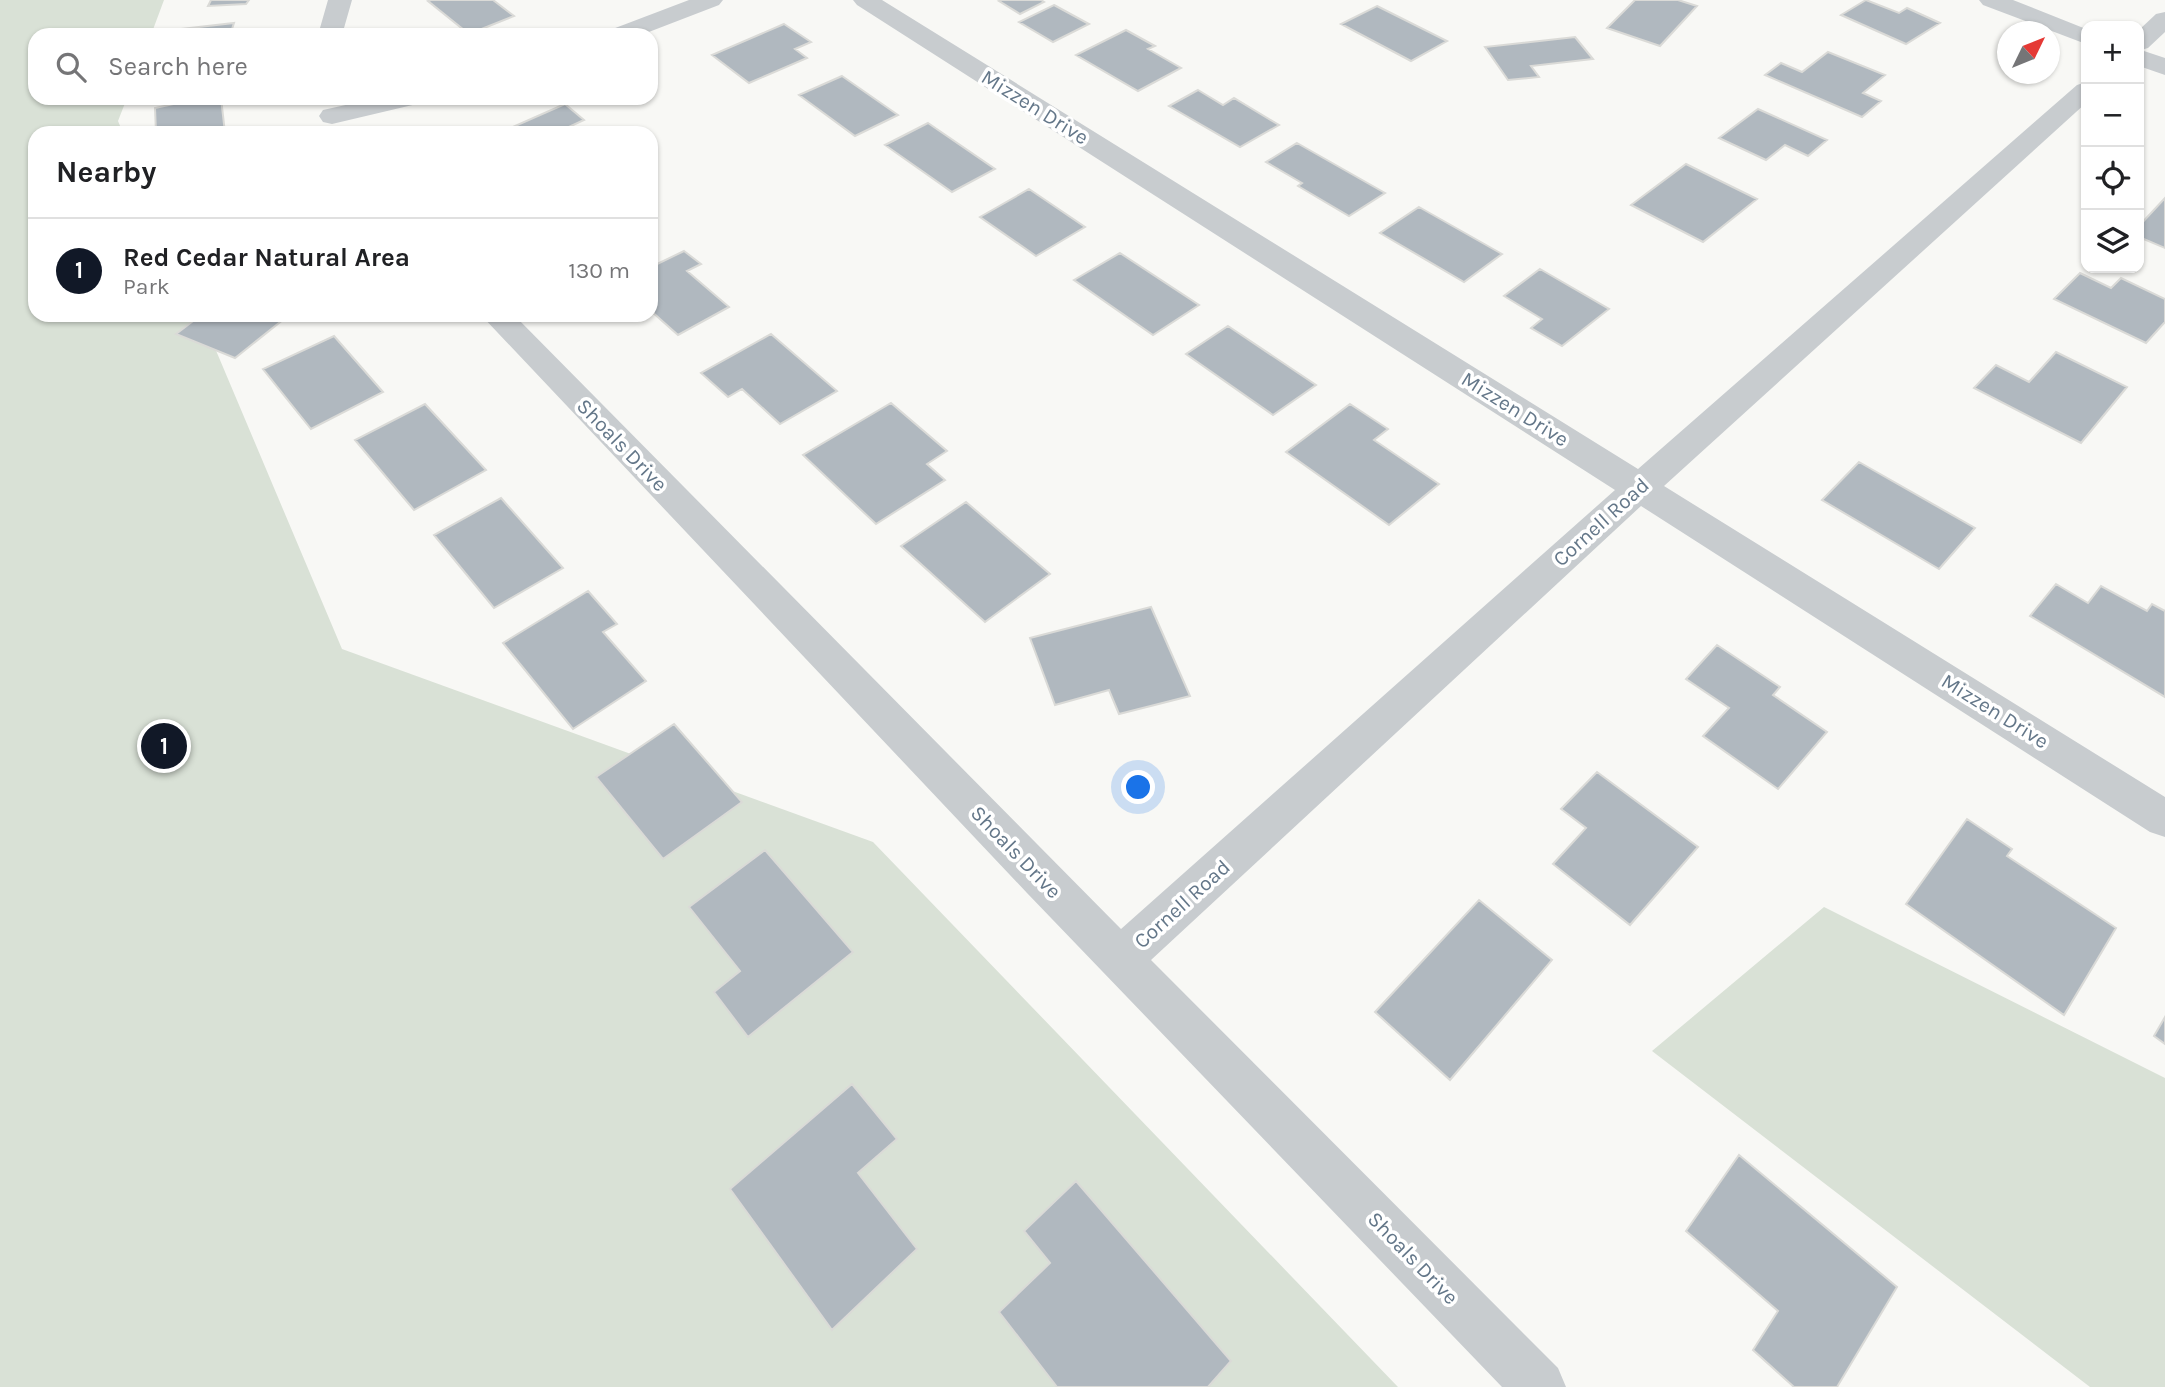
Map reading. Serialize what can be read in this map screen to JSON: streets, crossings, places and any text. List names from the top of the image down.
{
  "streets": {
    "street": ["Mizzen Drive", "Shoals Drive", "Cornell Road"]
  },
  "crossings": [
    ["Mizzen Drive", "Cornell Road"],
    ["Shoals Drive", "Cornell Road"]
  ],
  "north": "top right",
  "page": {
    "map_buttons": ["+", "−"],
    "search": "Search here",
    "heading": "Nearby",
    "list": [
      {
        "mark": "1",
        "name": "Red Cedar Natural Area",
        "note": "Park",
        "value": "130 m"
      }
    ],
    "pins": "1"
  }
}
